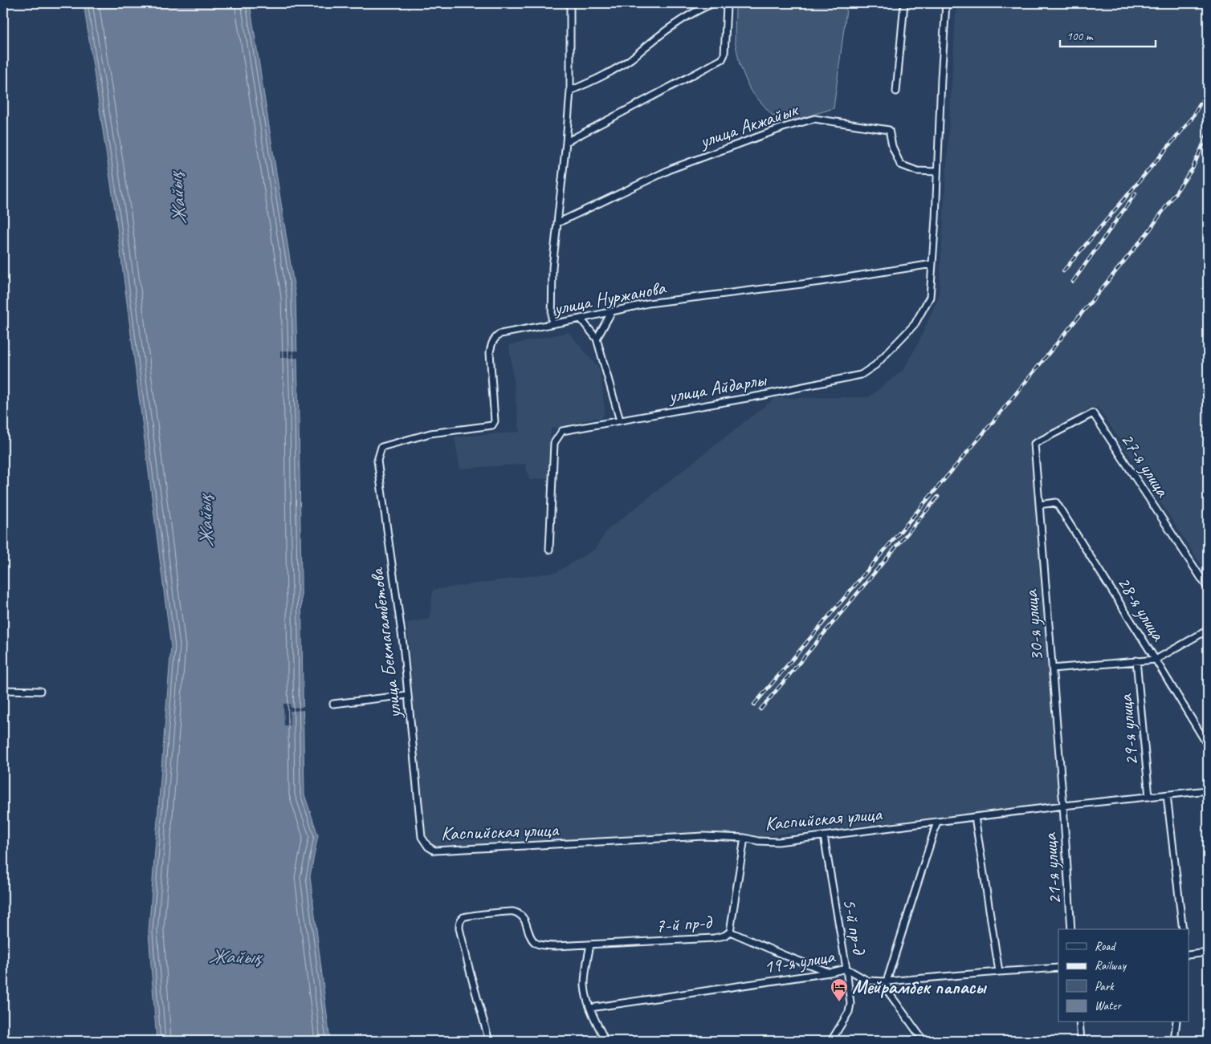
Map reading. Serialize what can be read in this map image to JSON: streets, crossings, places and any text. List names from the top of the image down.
{
  "streets": {
    "street": [
      "улица Акжайык",
      "улица Нуржанова",
      "улица Айдарлы",
      "27-я улица",
      "28-я улица",
      "30-я улица",
      "улица Бекмагамбетова",
      "29-я улица",
      "Каспийская улица",
      "21-я улица",
      "7-й пр-д",
      "5-й пр-д",
      "19-я улица"
    ]
  },
  "crossings": [
    ["улица Акжайык", "улица Айдарлы"],
    ["улица Нуржанова", "улица Айдарлы"],
    ["улица Нуржанова", "улица Бекмагамбетова"],
    ["27-я улица", "30-я улица"],
    ["28-я улица", "30-я улица"],
    ["30-я улица", "Каспийская улица"],
    ["30-я улица", "21-я улица"],
    ["улица Бекмагамбетова", "Каспийская улица"],
    ["29-я улица", "Каспийская улица"],
    ["Каспийская улица", "21-я улица"],
    ["Каспийская улица", "7-й пр-д"],
    ["Каспийская улица", "5-й пр-д"],
    ["5-й пр-д", "19-я улица"]
  ],
  "water": ["Жайық"],
  "places": {
    "hotel": ["Мейрамбек папасы"]
  },
  "legend": [
    "Road",
    "Railway",
    "Park",
    "Water"
  ],
  "scale_bar": "100 m"
}
